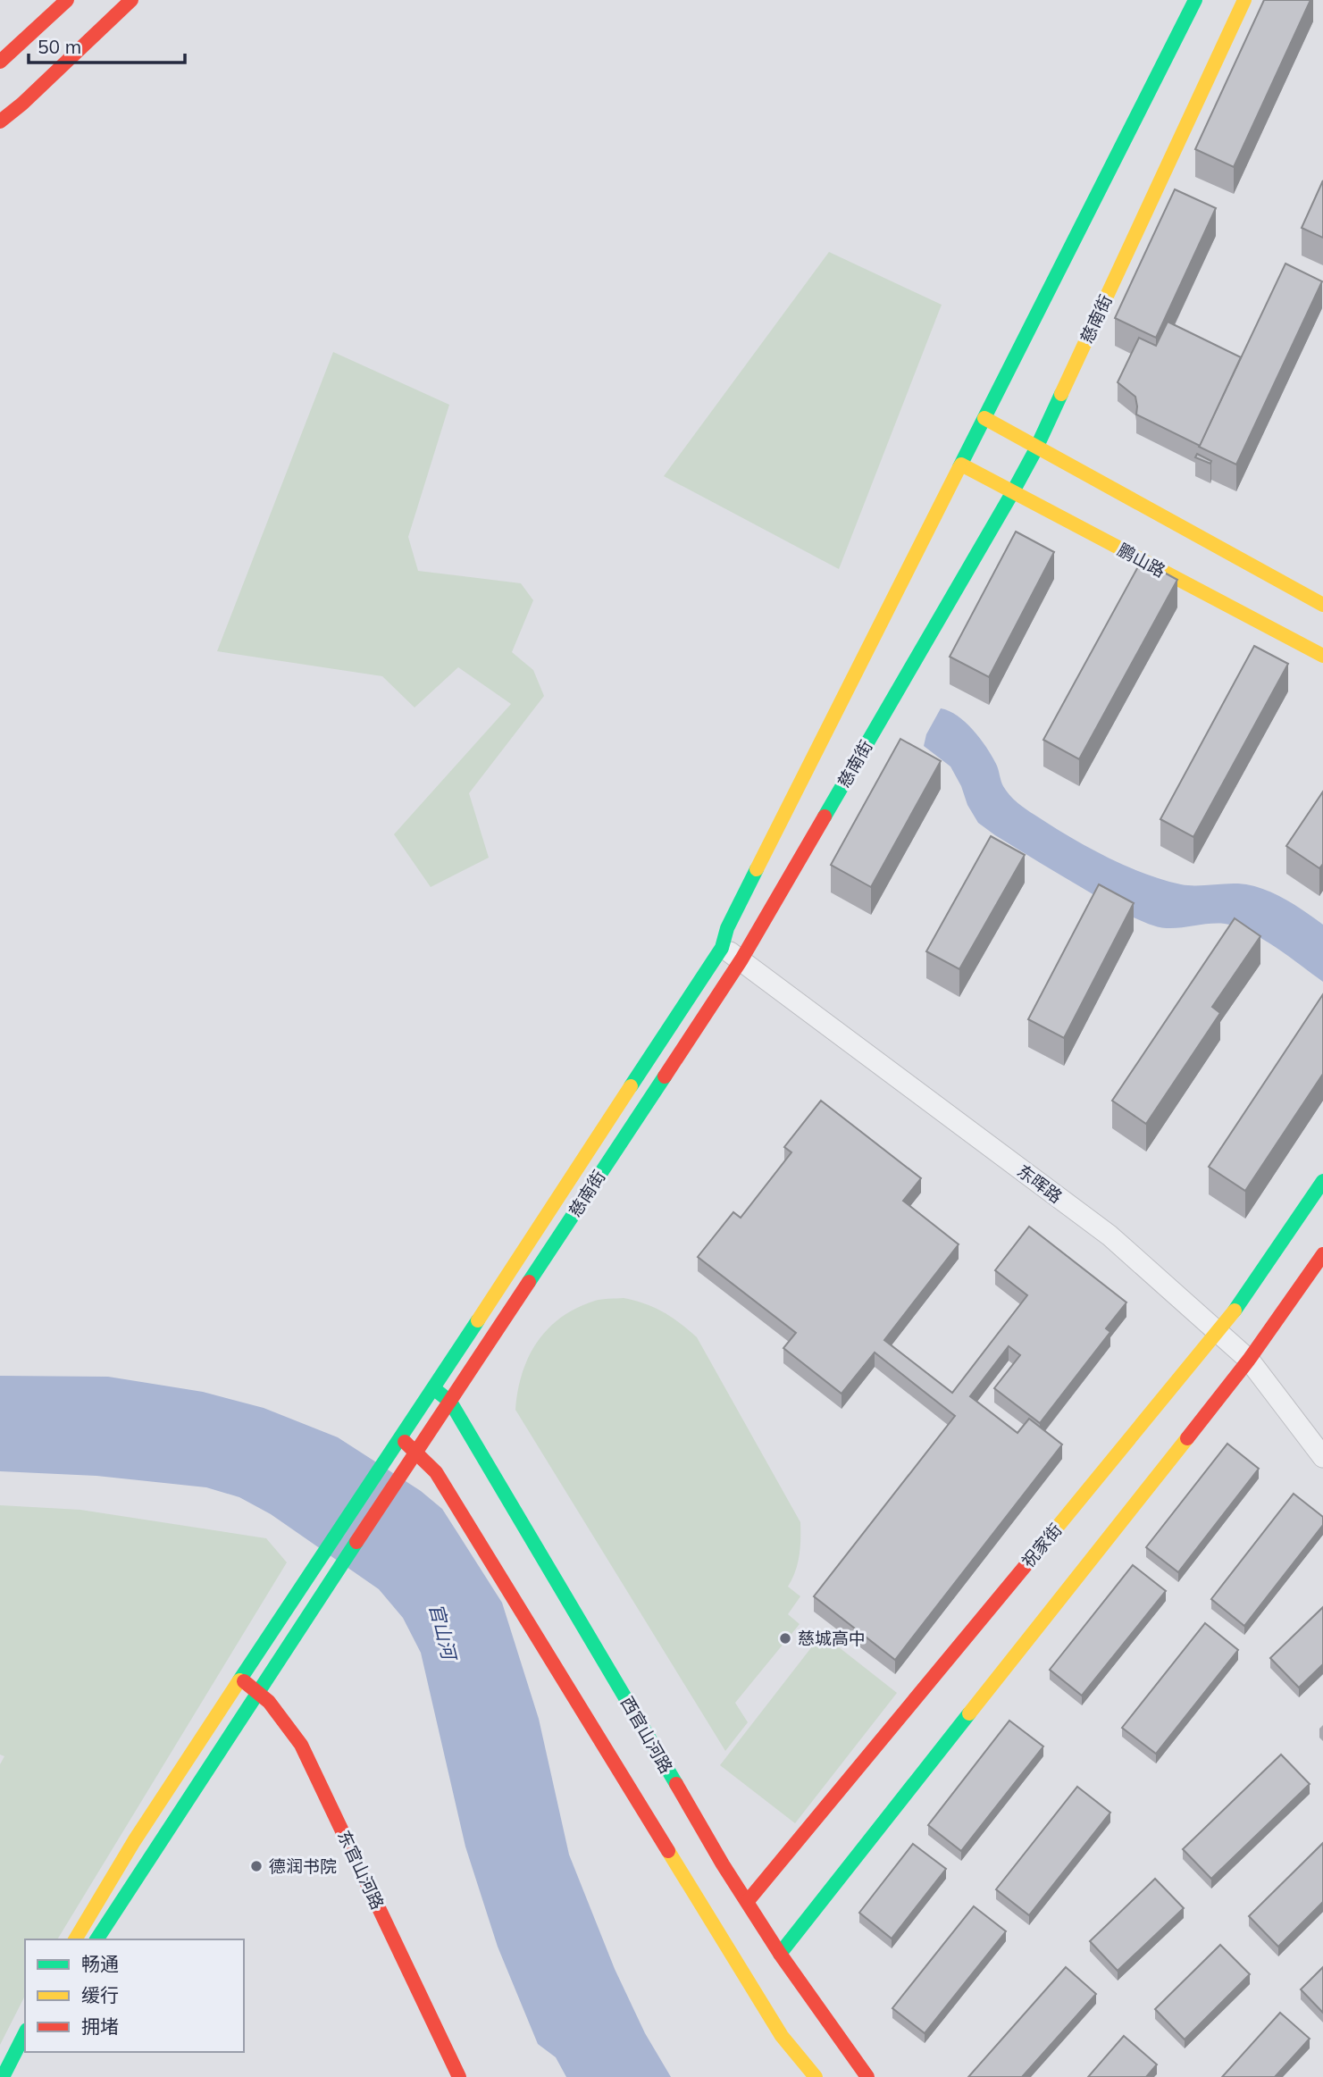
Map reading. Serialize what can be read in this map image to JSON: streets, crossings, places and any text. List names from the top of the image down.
{
  "streets": {
    "main road": [
      "慈南街",
      "鹏山路",
      "祝家街",
      "西官山河路",
      "东官山河路"
    ],
    "street": ["东晖路"]
  },
  "crossings": [
    ["慈南街", "鹏山路"],
    ["慈南街", "东晖路"],
    ["慈南街", "西官山河路"],
    ["慈南街", "东官山河路"],
    ["东晖路", "祝家街"],
    ["祝家街", "西官山河路"]
  ],
  "water": ["官山河"],
  "places": ["慈城高中", "德润书院"],
  "legend": ["畅通", "缓行", "拥堵"],
  "scale_bar": "50 m"
}
